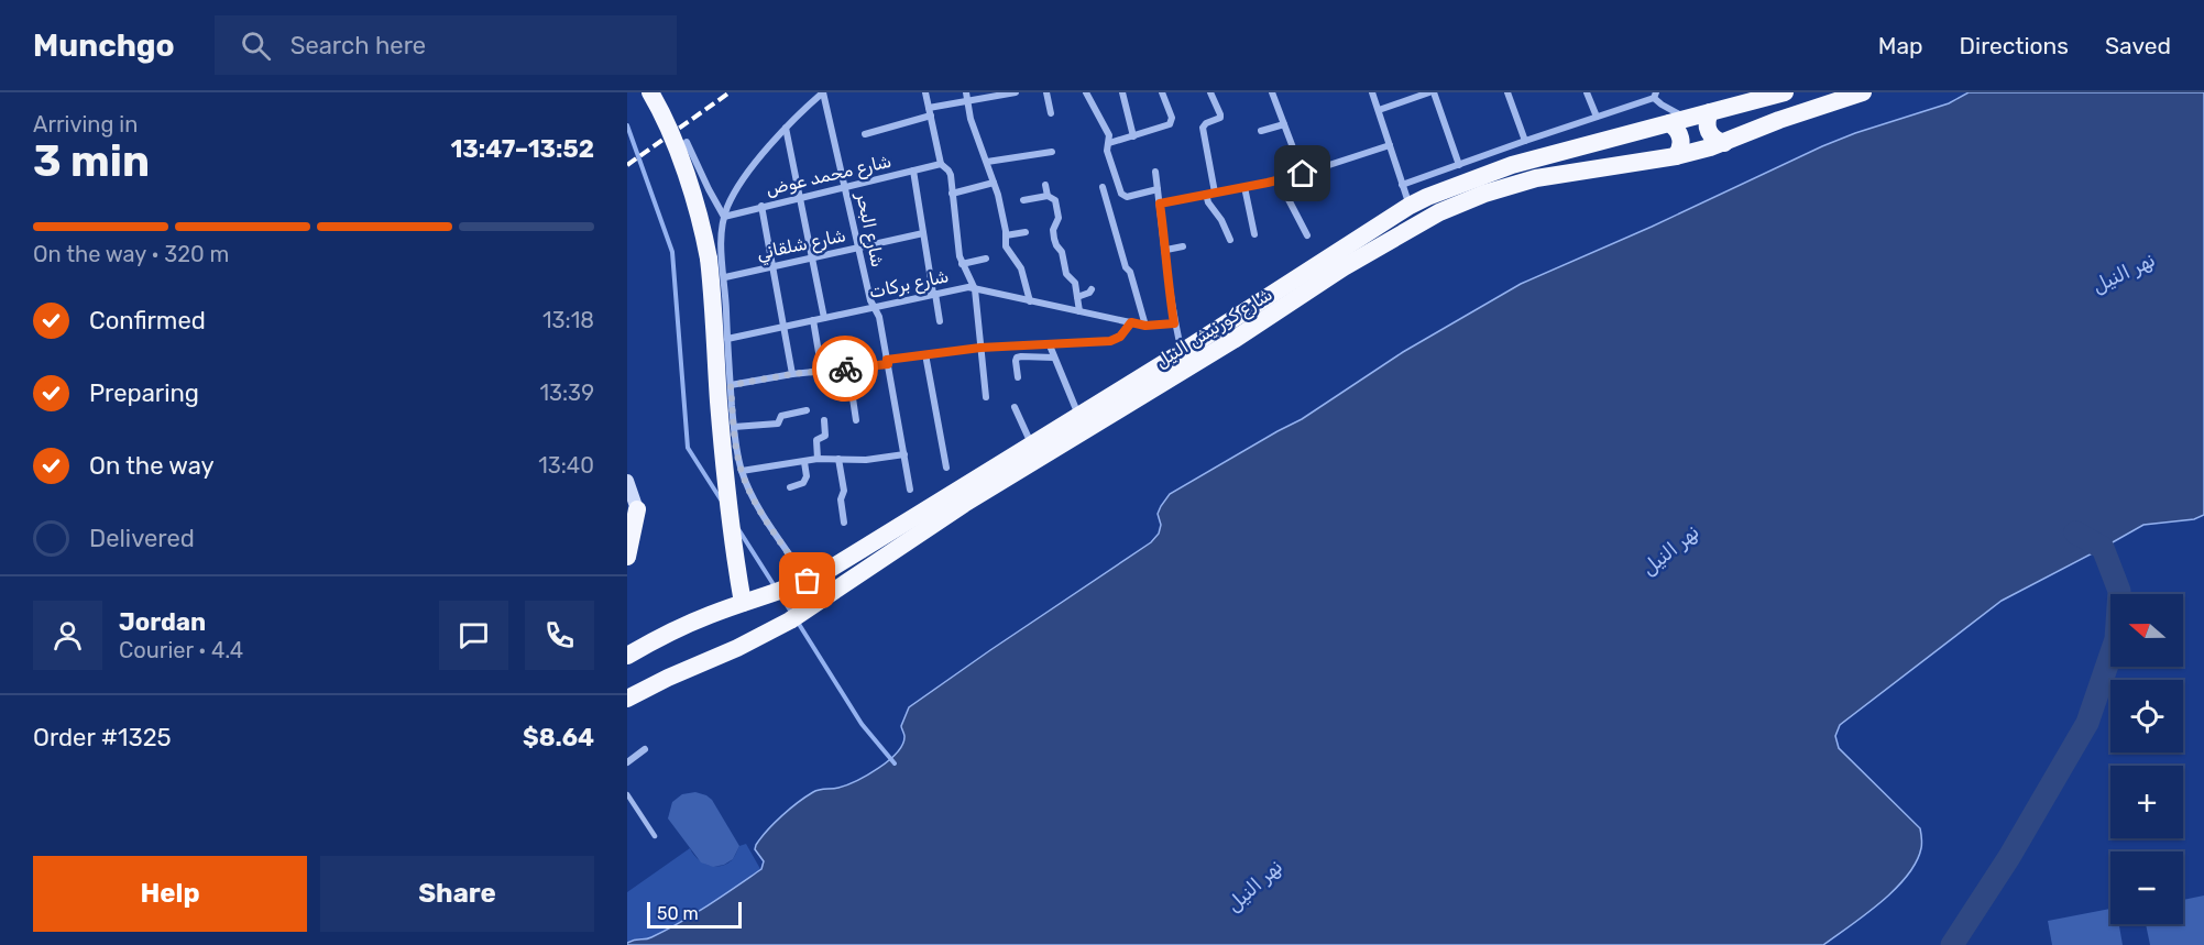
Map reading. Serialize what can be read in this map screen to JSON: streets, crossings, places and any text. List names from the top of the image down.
{
  "streets": {
    "highway": ["شارع كورنيش النيل"],
    "street": [
      "شارع محمد عوض",
      "شارع البحر",
      "شارع شلقاني",
      "شارع بركات"
    ]
  },
  "crossings": [
    ["شارع محمد عوض", "شارع البحر"],
    ["شارع البحر", "شارع شلقاني"],
    ["شارع البحر", "شارع بركات"]
  ],
  "water": ["نهر النيل"],
  "scale_bar": "50 m",
  "north": "left",
  "page": {
    "header": "Munchgo",
    "search": "Search here",
    "nav": ["Map", "Directions", "Saved"],
    "heading": ["3 min", "Arriving in", "13:47–13:52"],
    "panel": [
      "Jordan",
      "Courier · 4.4",
      "Order #1325",
      "$8.64"
    ],
    "bar": "On the way · 320 m",
    "list": [
      ["Confirmed", "13:18"],
      ["Preparing", "13:39"],
      ["On the way", "13:40"],
      "Delivered"
    ],
    "map_buttons": ["+", "−"],
    "buttons": ["Help", "Share"],
    "scale": "50 m"
  }
}
